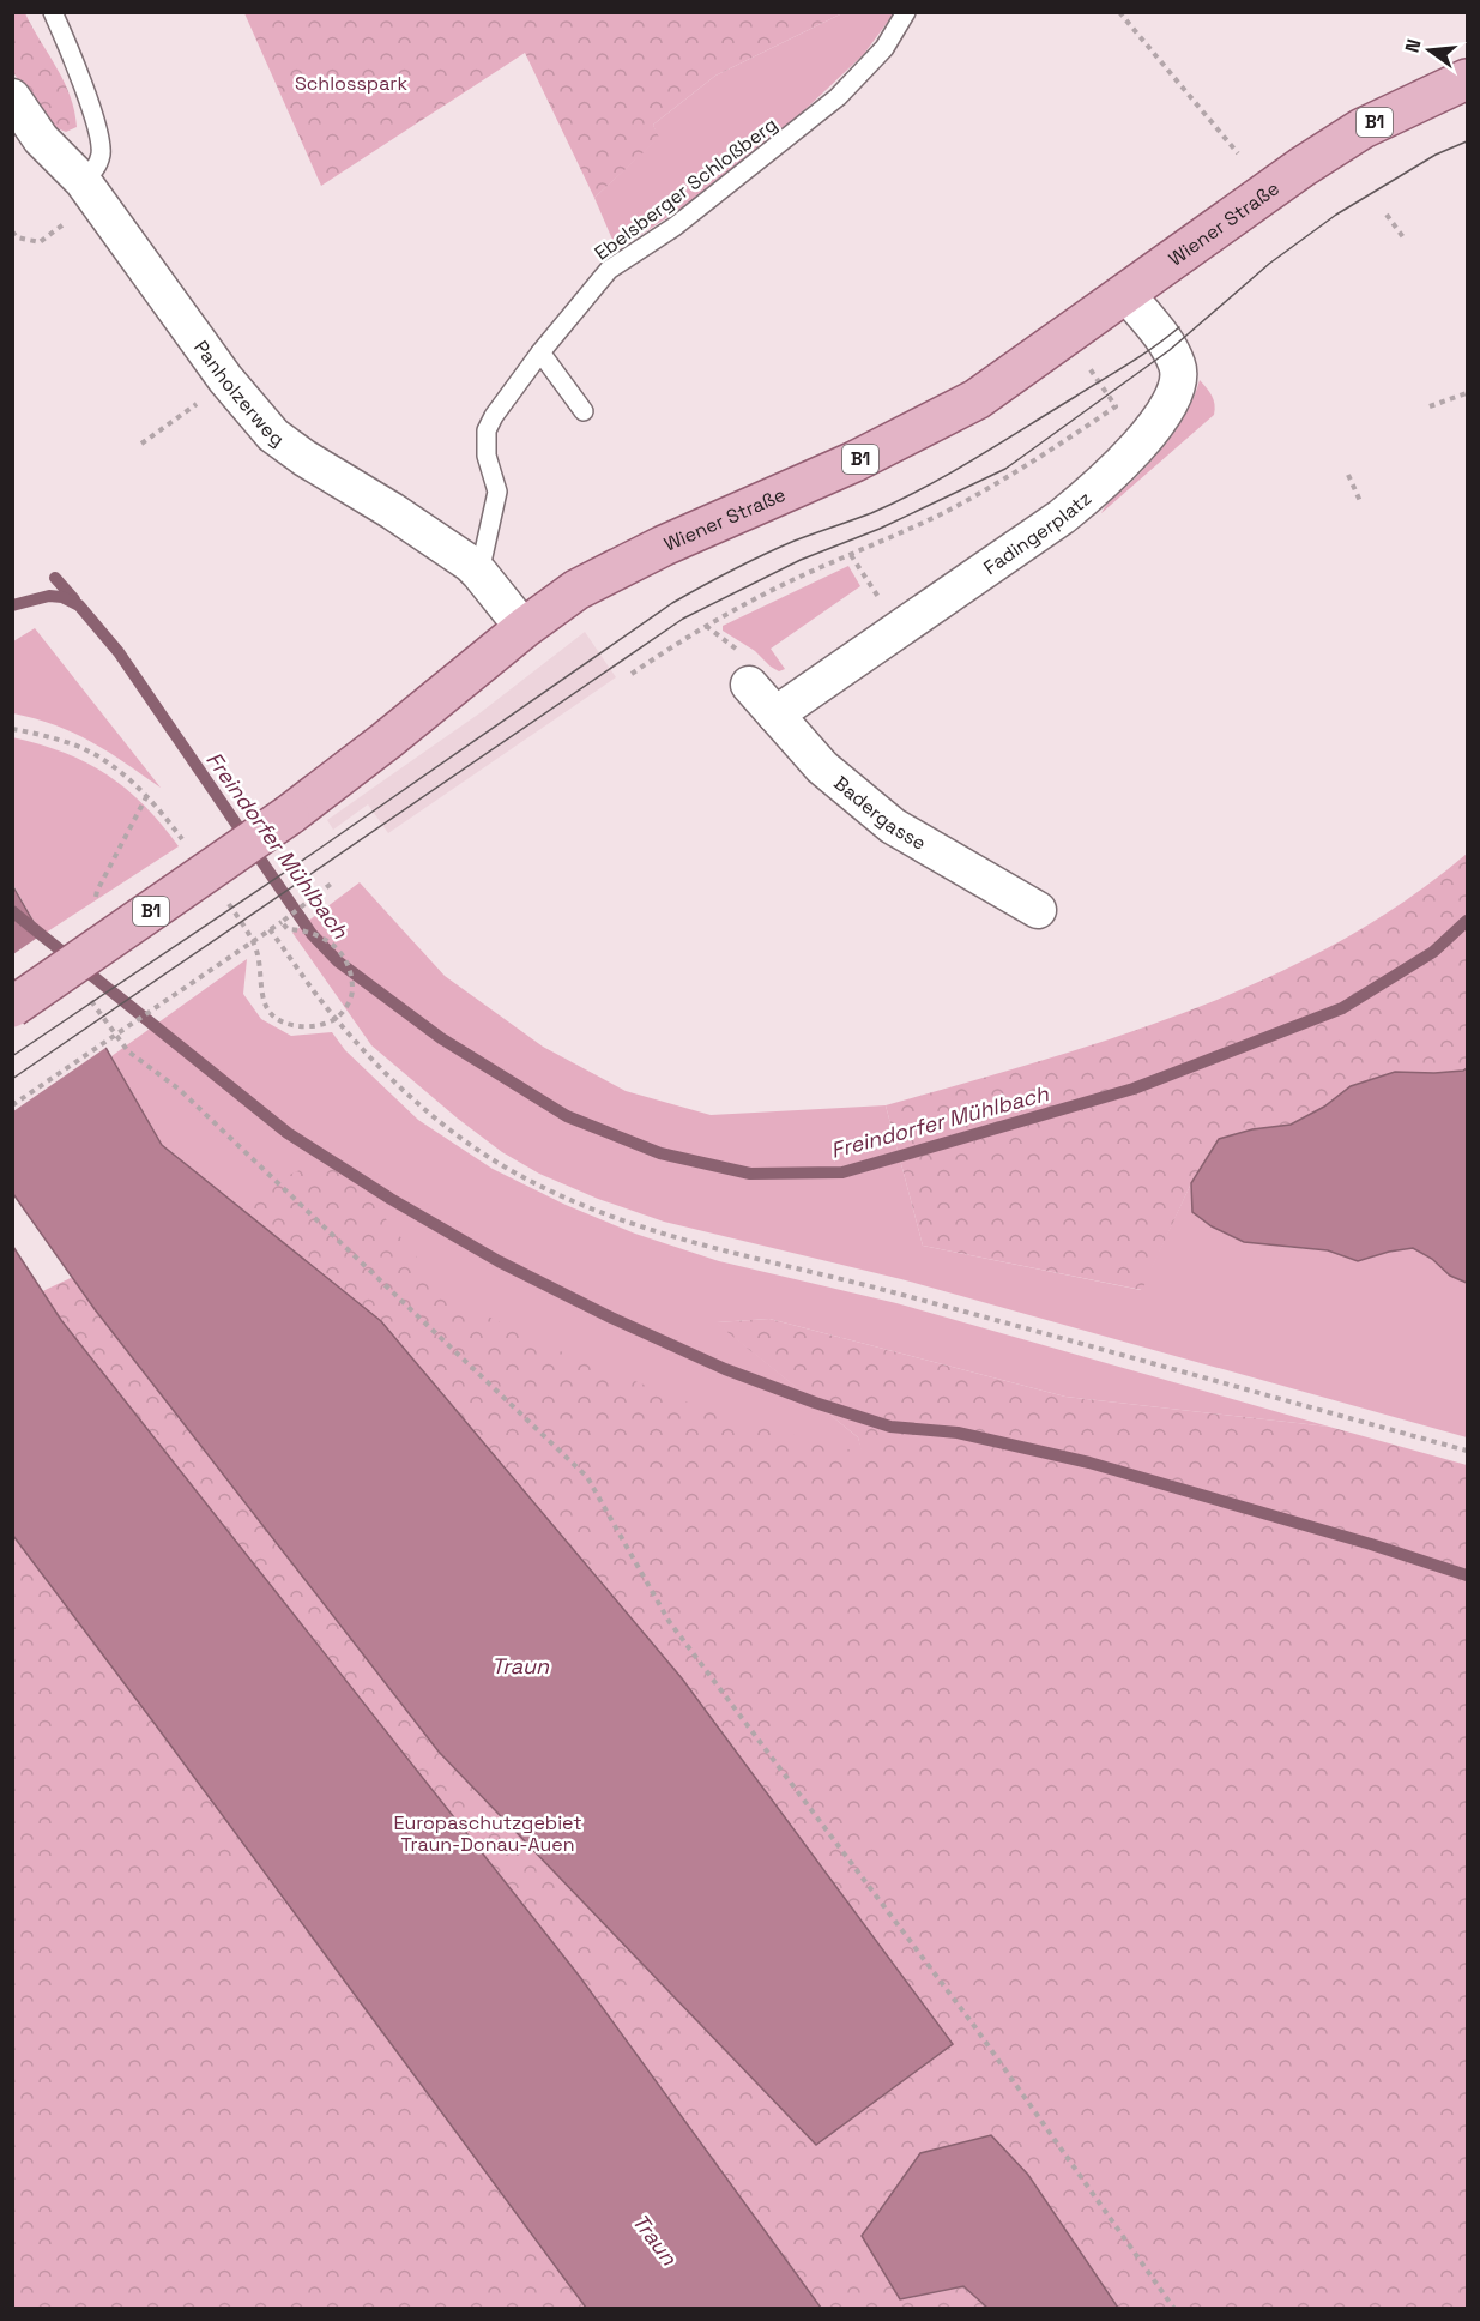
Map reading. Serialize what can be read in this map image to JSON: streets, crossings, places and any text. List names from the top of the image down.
{
  "streets": {
    "main road": ["B1", "Wiener Straße"],
    "street": ["Panholzerweg", "Fadingerplatz", "Badergasse"],
    "lane": ["Ebelsberger Schloßberg"]
  },
  "crossings": [
    ["Ebelsberger Schloßberg", "Panholzerweg"],
    ["Wiener Straße", "Panholzerweg"],
    ["Wiener Straße", "Fadingerplatz"],
    ["Fadingerplatz", "Badergasse"]
  ],
  "water": ["Freindorfer Mühlbach", "Traun"],
  "parks": ["Schlosspark", "Europaschutzgebiet Traun-Donau-Auen"],
  "north": "left"
}
